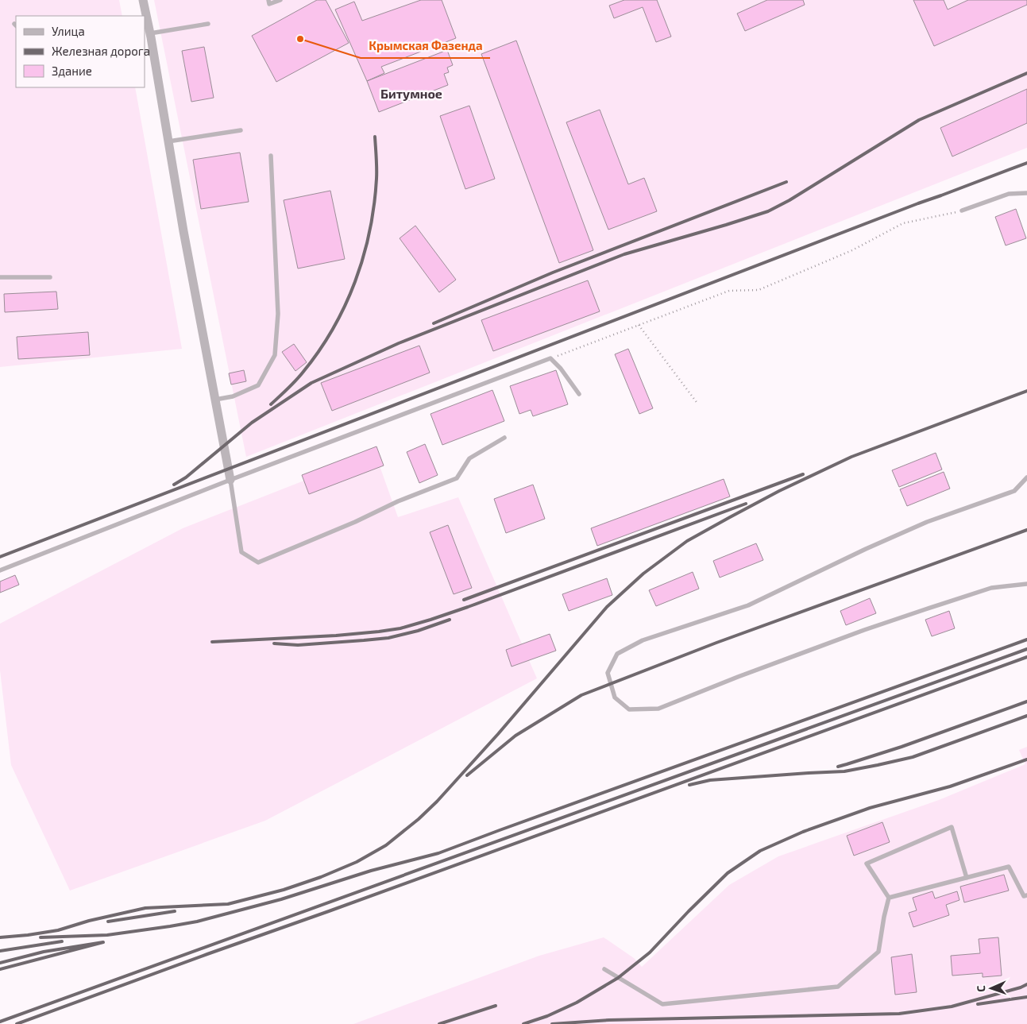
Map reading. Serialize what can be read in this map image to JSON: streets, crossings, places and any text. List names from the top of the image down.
{
  "districts": ["Битумное"],
  "places": ["Крымская Фазенда"],
  "legend": ["Улица", "Железная дорога", "Здание"],
  "north": "left"
}
